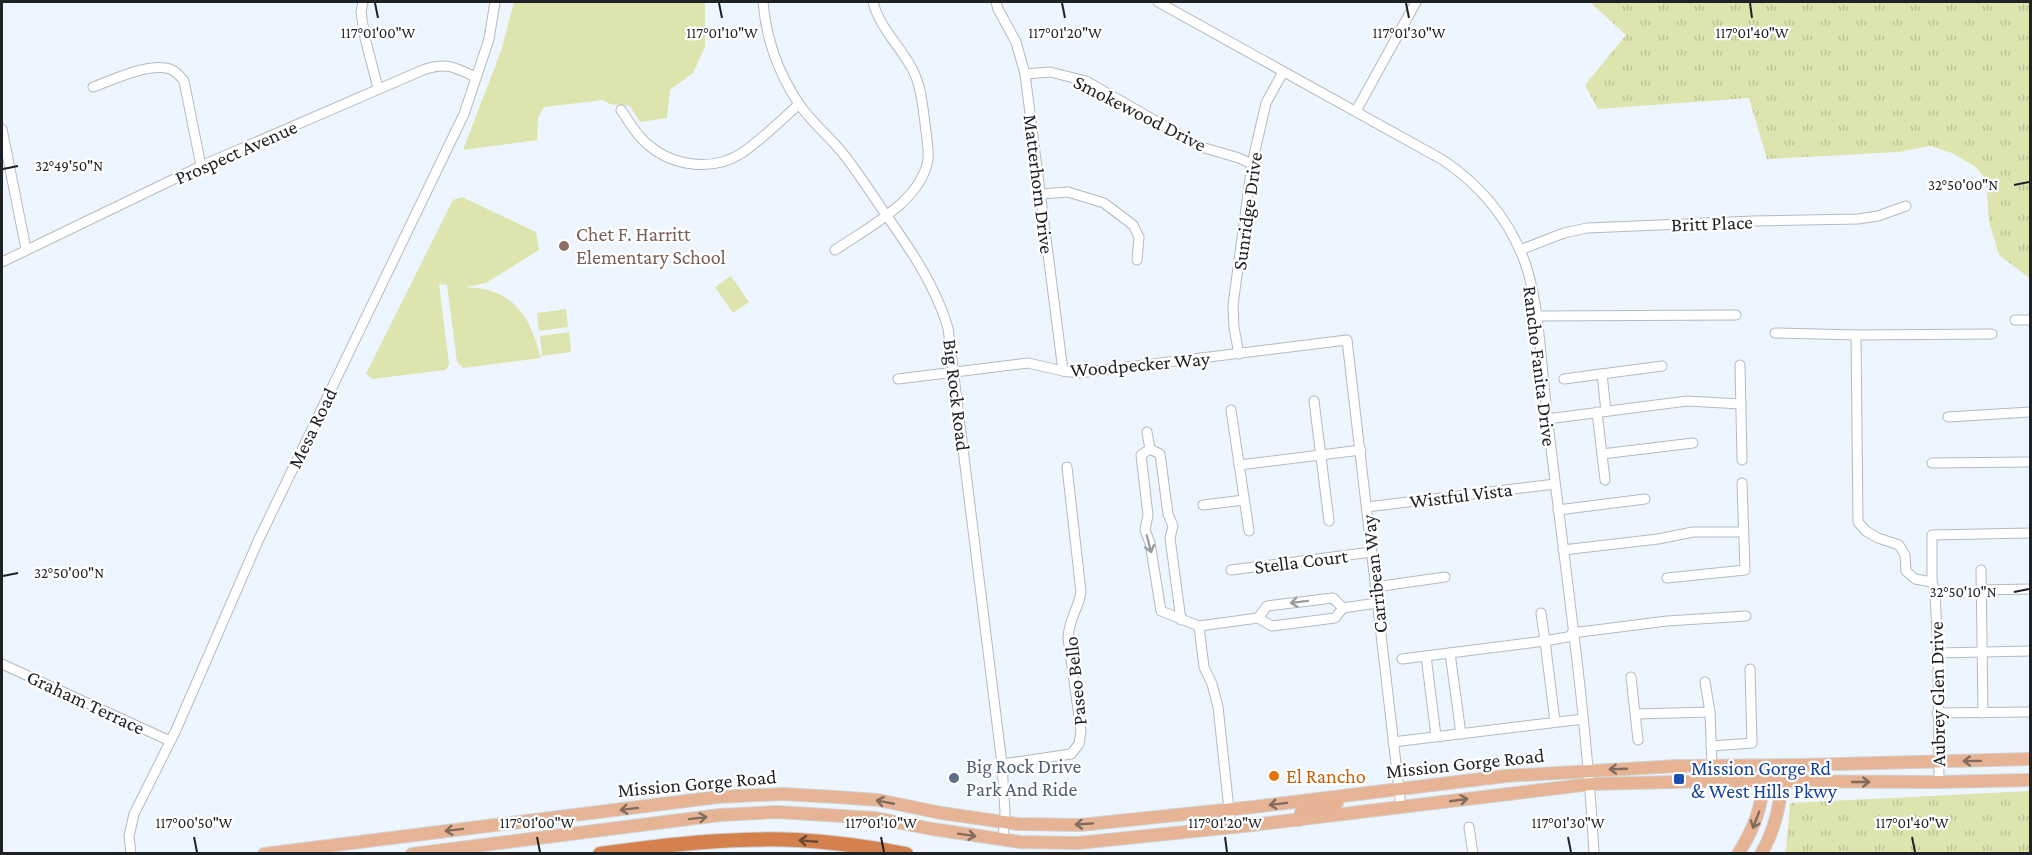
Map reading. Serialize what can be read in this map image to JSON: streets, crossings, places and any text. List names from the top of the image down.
{
  "streets": {
    "main road": ["Mission Gorge Road"],
    "street": [
      "Smokewood Drive",
      "Prospect Avenue",
      "Matterhorn Drive",
      "Sunridge Drive",
      "Britt Place",
      "Woodpecker Way",
      "Rancho Fanita Drive",
      "Big Rock Road",
      "Mesa Road",
      "Wistful Vista",
      "Stella Court",
      "Carribean Way",
      "Paseo Bello",
      "Aubrey Glen Drive",
      "Graham Terrace"
    ]
  },
  "crossings": [
    ["Smokewood Drive", "Matterhorn Drive"],
    ["Smokewood Drive", "Sunridge Drive"],
    ["Prospect Avenue", "Mesa Road"],
    ["Matterhorn Drive", "Woodpecker Way"],
    ["Sunridge Drive", "Woodpecker Way"],
    ["Sunridge Drive", "Rancho Fanita Drive"],
    ["Britt Place", "Rancho Fanita Drive"],
    ["Woodpecker Way", "Big Rock Road"],
    ["Woodpecker Way", "Carribean Way"],
    ["Rancho Fanita Drive", "Wistful Vista"],
    ["Rancho Fanita Drive", "Mission Gorge Road"],
    ["Big Rock Road", "Paseo Bello"],
    ["Big Rock Road", "Mission Gorge Road"],
    ["Mesa Road", "Graham Terrace"],
    ["Wistful Vista", "Carribean Way"],
    ["Stella Court", "Carribean Way"],
    ["Carribean Way", "Mission Gorge Road"],
    ["Aubrey Glen Drive", "Mission Gorge Road"]
  ],
  "places": {
    "other": ["Chet F. Harritt Elementary School", "El Rancho", "Big Rock Drive Park And Ride"],
    "transit": ["Mission Gorge Rd & West Hills Pkwy"]
  },
  "coordinates": [
    "117°01'00\"W",
    "117°01'10\"W",
    "117°01'20\"W",
    "117°01'30\"W",
    "117°01'40\"W",
    "32°49'50\"N",
    "32°50'00\"N",
    "32°50'10\"N",
    "117°00'50\"W"
  ]
}
